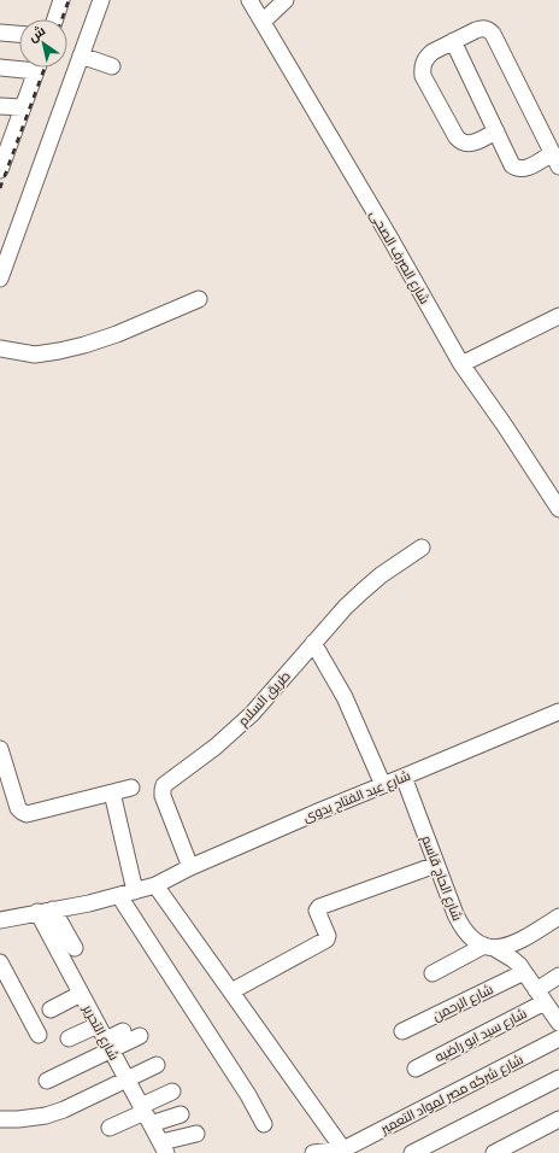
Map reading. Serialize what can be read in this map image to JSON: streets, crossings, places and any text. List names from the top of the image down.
{
  "streets": {
    "street": [
      "شارع الصرف الصحى",
      "طريق السلام",
      "شارع عبد الفتاح بدوى",
      "شارع الحاج قاسم",
      "شارع الرحمن",
      "شارع التحرير",
      "شارع سيد ابو راضيه",
      "شارع شركه مصر لمواد التعمير"
    ]
  },
  "crossings": [
    ["طريق السلام", "شارع عبد الفتاح بدوى"],
    ["شارع عبد الفتاح بدوى", "شارع الحاج قاسم"],
    ["شارع عبد الفتاح بدوى", "شارع التحرير"],
    ["شارع الحاج قاسم", "شارع الرحمن"],
    ["شارع الحاج قاسم", "شارع سيد ابو راضيه"]
  ],
  "north": "top left"
}
